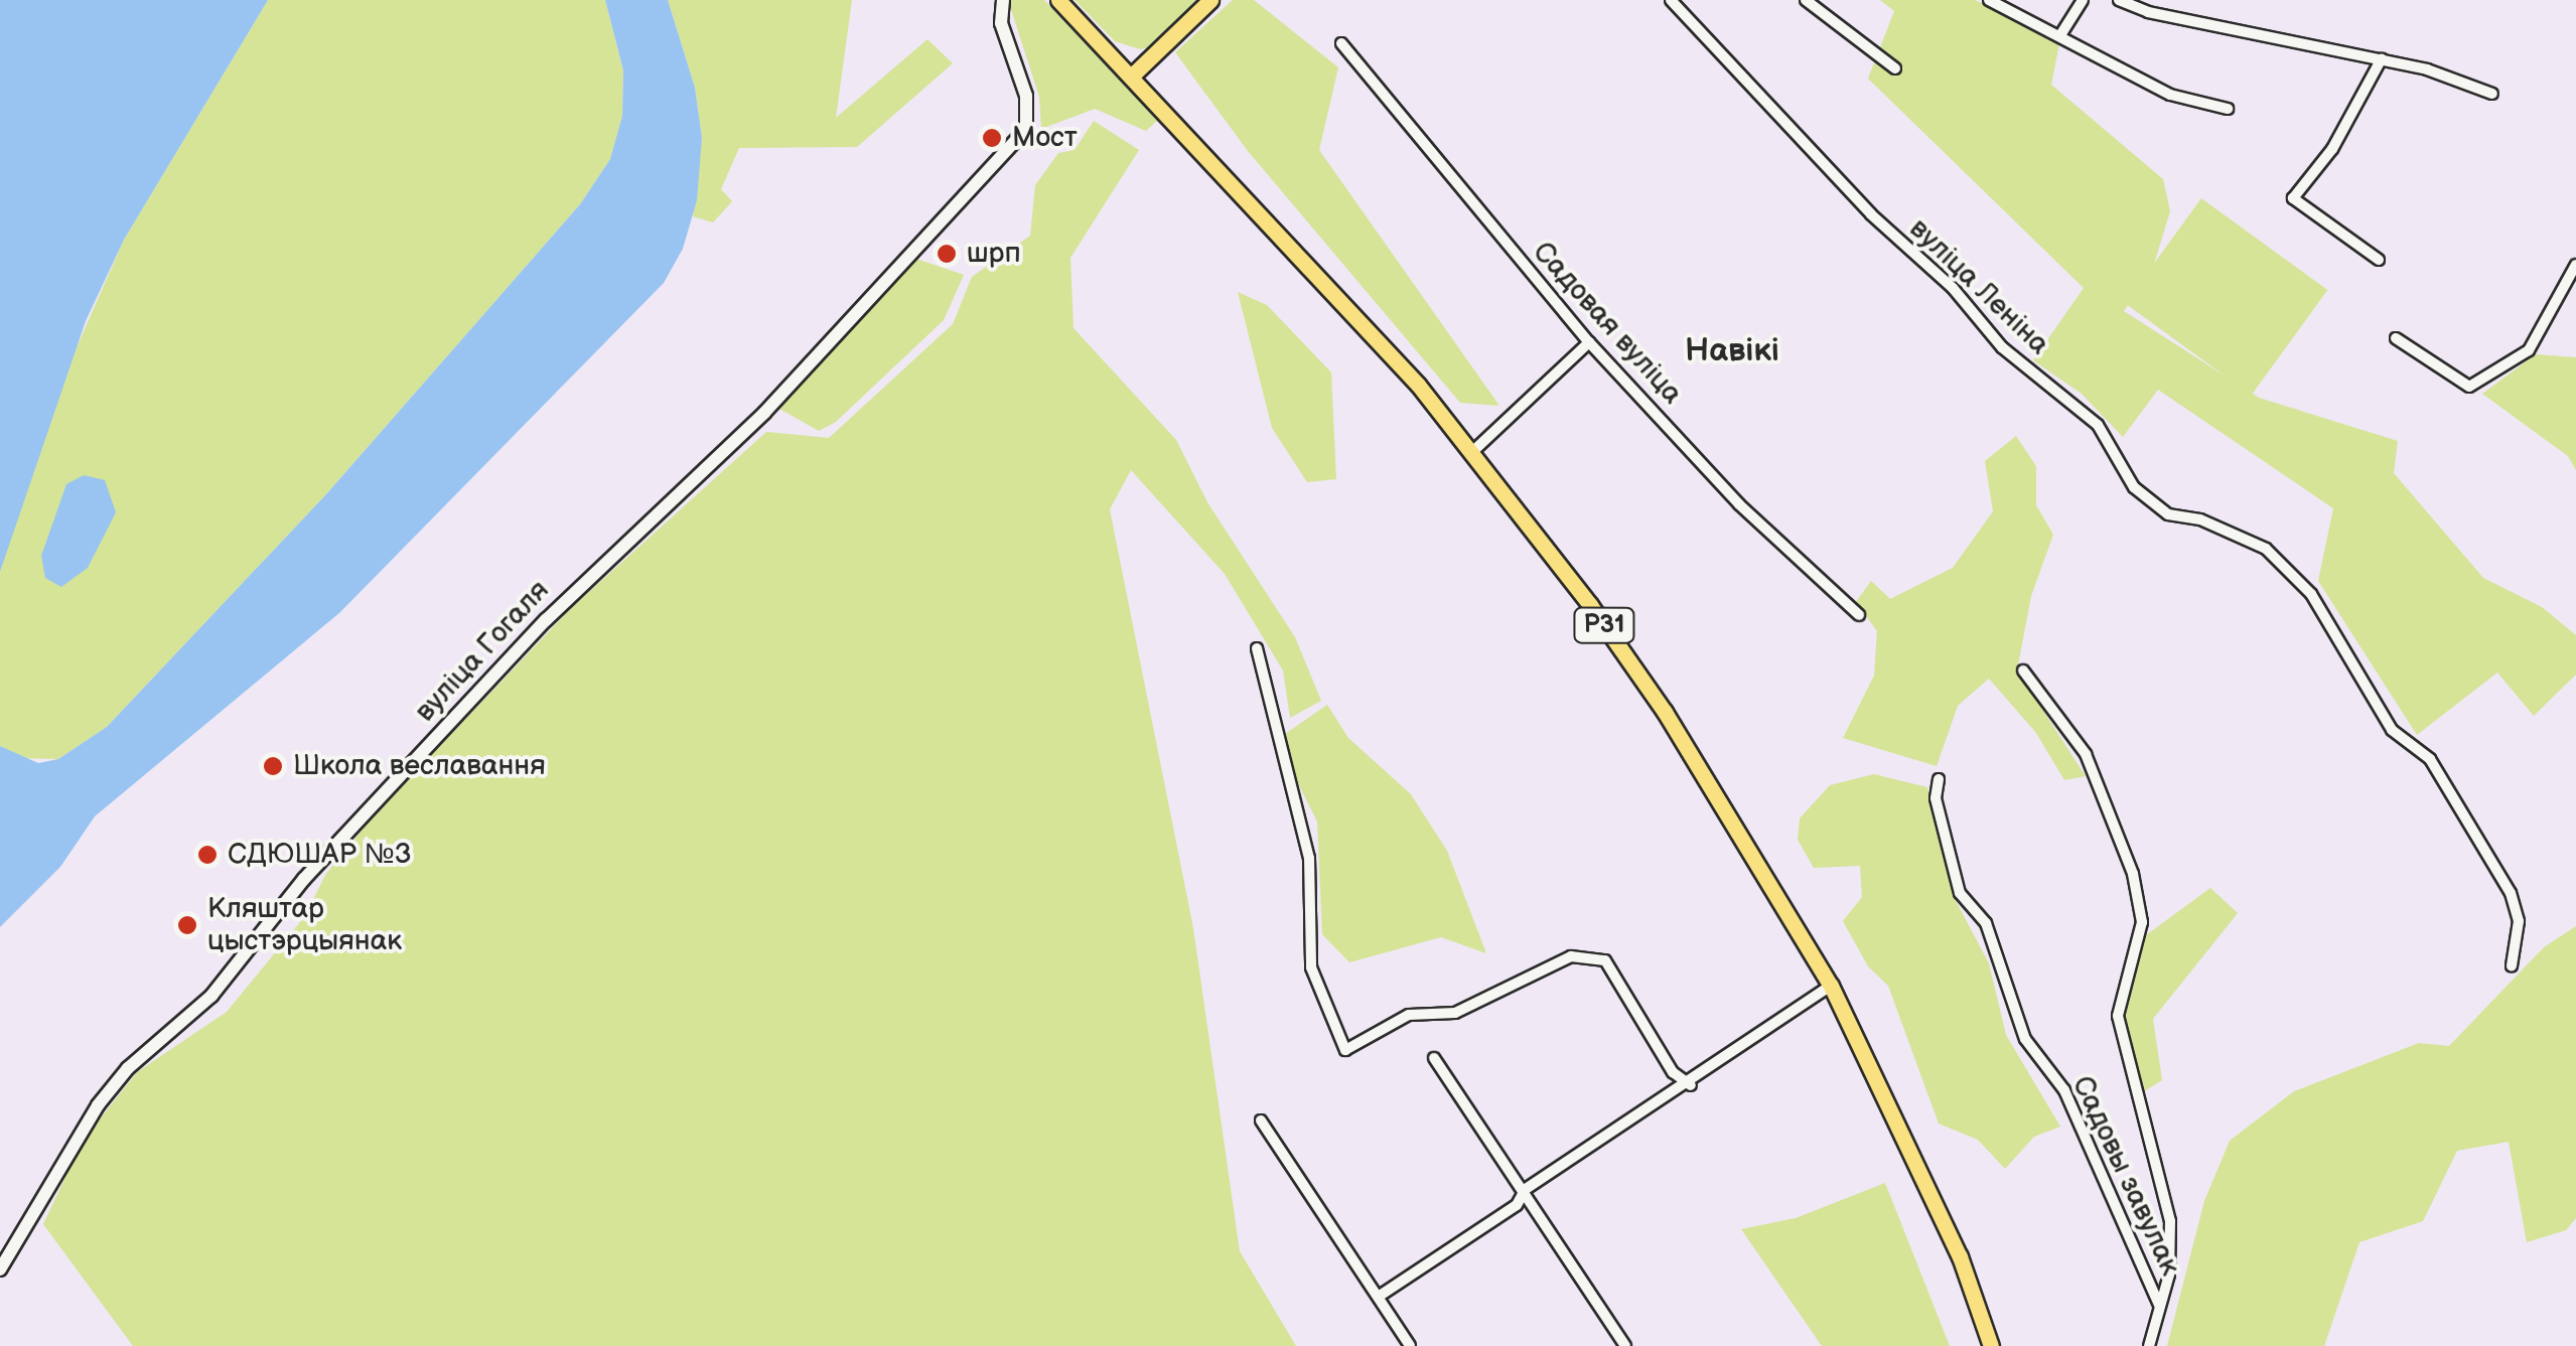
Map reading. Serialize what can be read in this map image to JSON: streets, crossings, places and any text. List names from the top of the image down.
{
  "streets": {
    "main road": ["Р31"],
    "street": [
      "вуліца Леніна",
      "Садовая вуліца",
      "вуліца Гогаля",
      "Садовы завулак"
    ]
  },
  "districts": ["Навікі"],
  "places": [
    "Мост",
    "шрп",
    "Школа веславання",
    "СДЮШАР №3",
    "Кляштар цыстэрцыянак"
  ]
}
